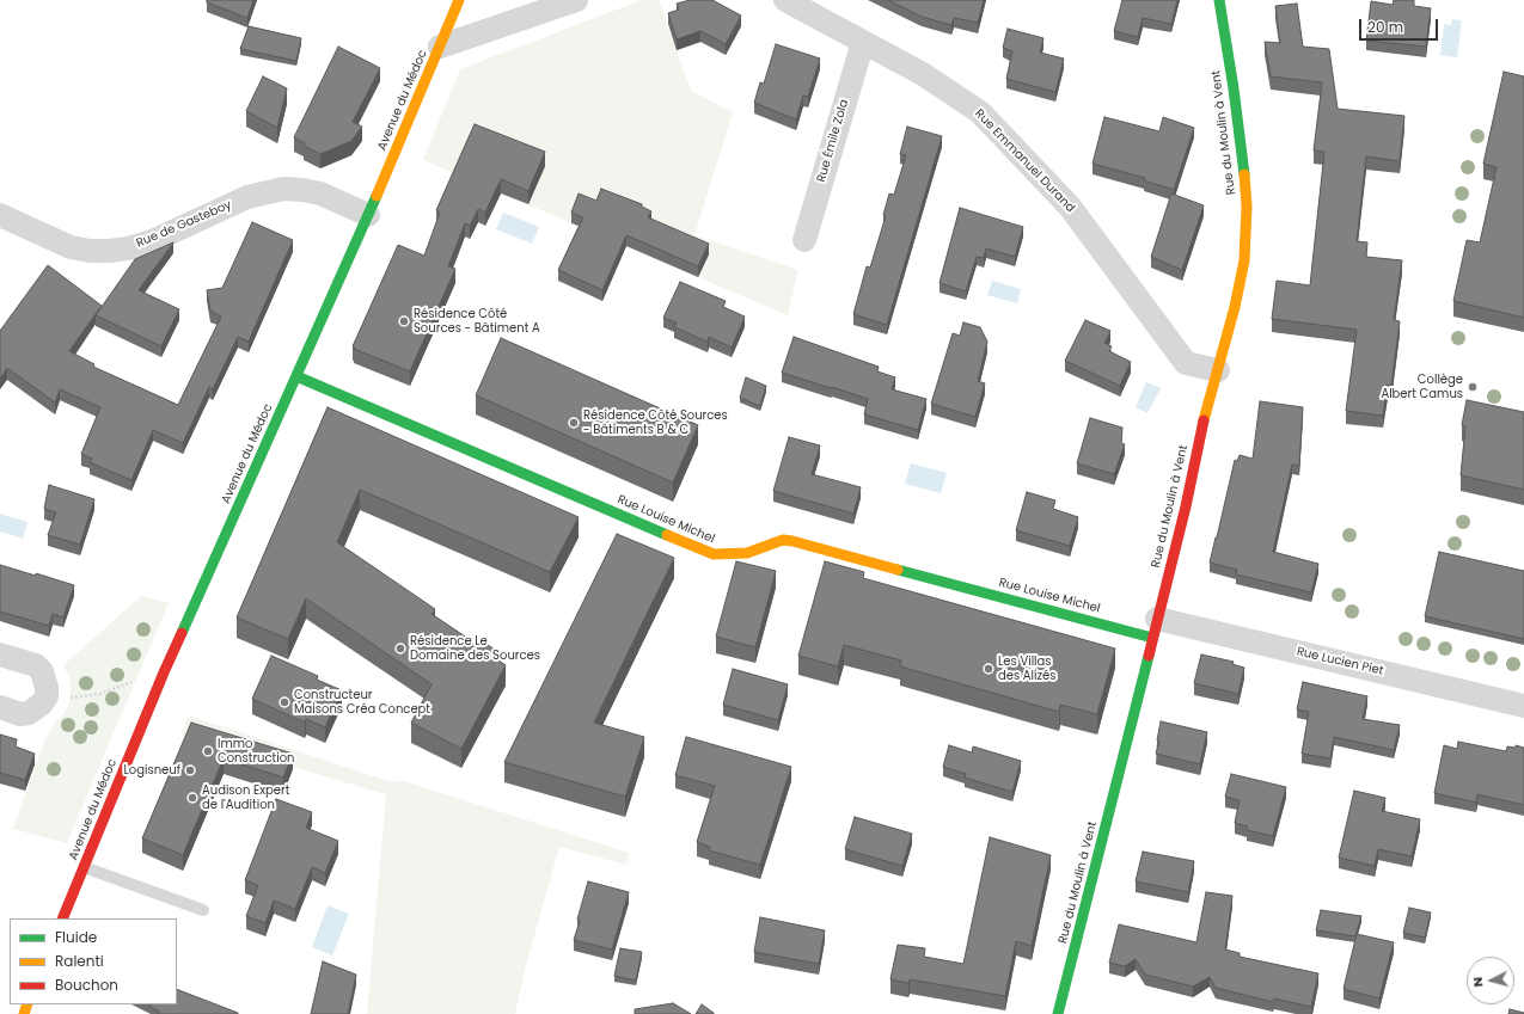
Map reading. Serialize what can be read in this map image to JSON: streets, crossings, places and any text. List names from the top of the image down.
{
  "streets": {
    "street": [
      "Avenue du Médoc",
      "Rue du Moulin à Vent",
      "Rue Émile Zola",
      "Rue Emmanuel Durand",
      "Rue de Gasteboy",
      "Rue Louise Michel",
      "Rue Lucien Piet"
    ]
  },
  "crossings": [
    ["Avenue du Médoc", "Rue de Gasteboy"],
    ["Avenue du Médoc", "Rue Louise Michel"],
    ["Rue du Moulin à Vent", "Rue Emmanuel Durand"],
    ["Rue du Moulin à Vent", "Rue Louise Michel"],
    ["Rue du Moulin à Vent", "Rue Lucien Piet"],
    ["Rue Émile Zola", "Rue Emmanuel Durand"],
    ["Rue Louise Michel", "Rue Lucien Piet"]
  ],
  "places": [
    "Résidence Côté Sources - Bâtiment A",
    "Collège Albert Camus",
    "Résidence Côté Sources - Bâtiments B & C",
    "Résidence Le Domaine des Sources",
    "Les Villas des Alizés",
    "Constructeur Maisons Créa Concept",
    "Immo Construction",
    "Logisneuf",
    "Audison Expert de l'Audition"
  ],
  "legend": ["Fluide", "Ralenti", "Bouchon"],
  "scale_bar": "20 m",
  "north": "left"
}
